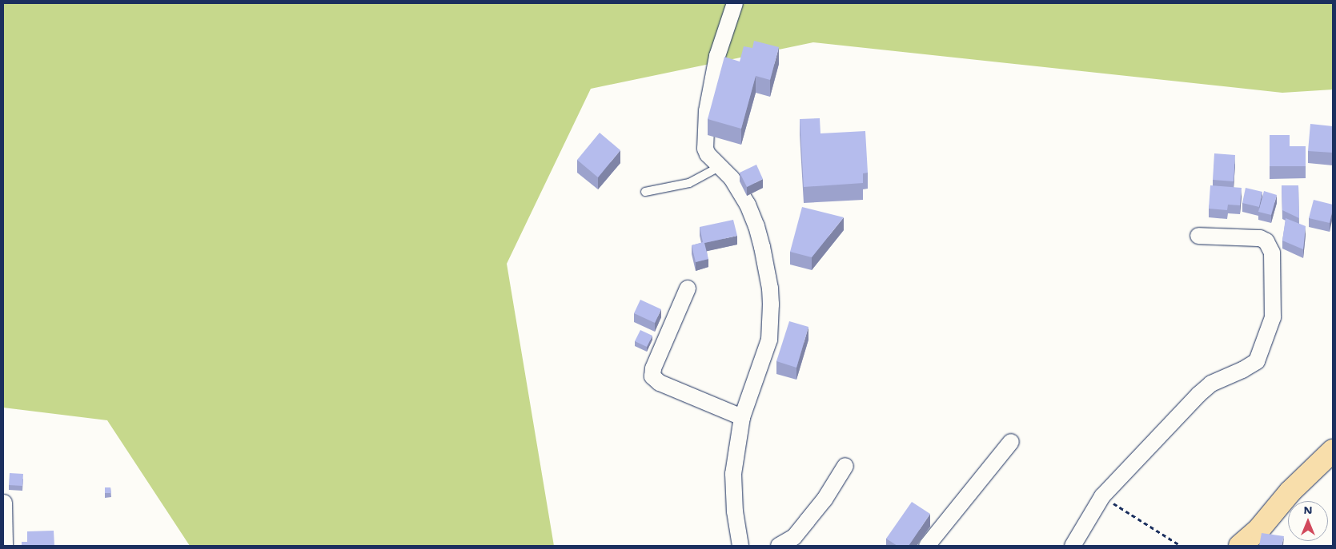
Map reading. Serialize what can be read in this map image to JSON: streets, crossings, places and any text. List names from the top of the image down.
{
  "north": "top"
}
